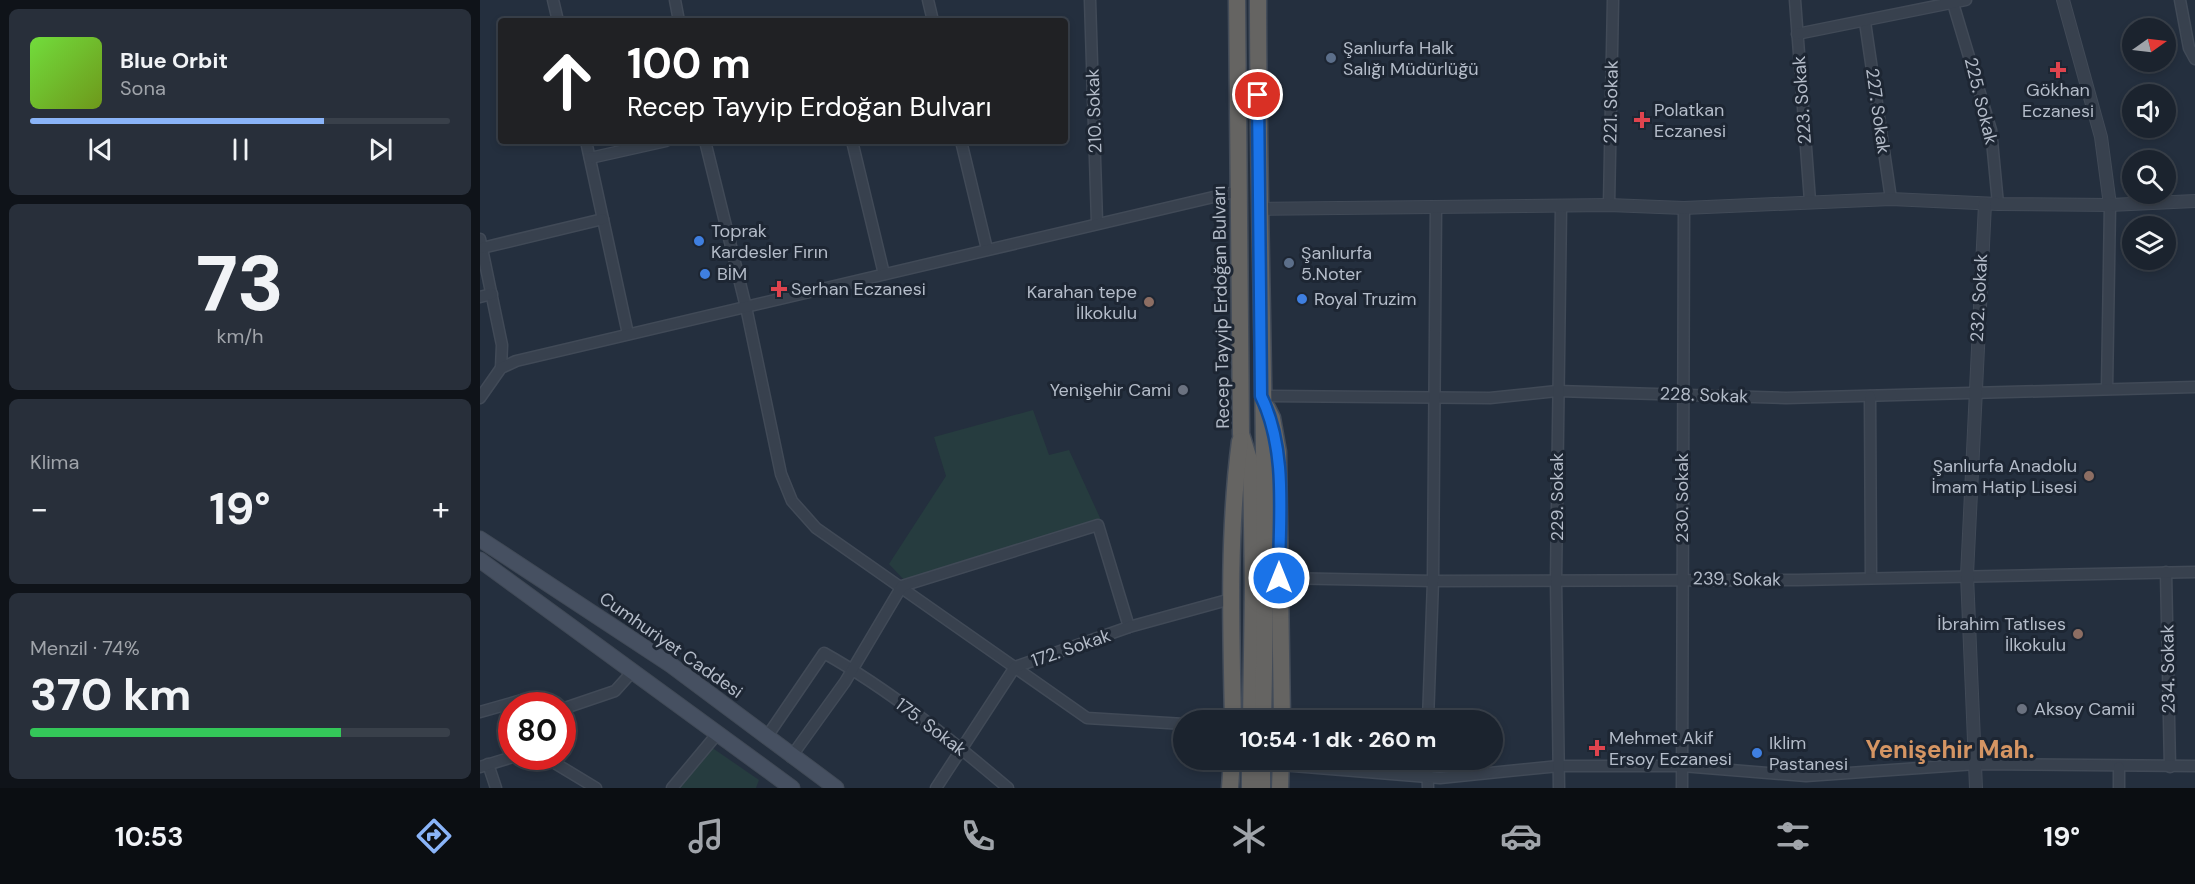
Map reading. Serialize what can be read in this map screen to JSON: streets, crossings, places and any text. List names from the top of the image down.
{
  "streets": {
    "highway": ["Recep Tayyip Erdoğan Bulvarı"],
    "main road": ["Cumhuriyet Caddesi"],
    "street": [
      "223. Sokak",
      "225. Sokak",
      "221. Sokak",
      "210. Sokak",
      "227. Sokak",
      "232. Sokak",
      "228. Sokak",
      "229. Sokak",
      "230. Sokak",
      "239. Sokak",
      "172. Sokak",
      "234. Sokak",
      "175. Sokak"
    ]
  },
  "crossings": [
    ["232. Sokak", "228. Sokak"],
    ["232. Sokak", "239. Sokak"],
    ["228. Sokak", "229. Sokak"],
    ["228. Sokak", "230. Sokak"],
    ["229. Sokak", "239. Sokak"],
    ["230. Sokak", "239. Sokak"],
    ["239. Sokak", "234. Sokak"],
    ["Cumhuriyet Caddesi", "175. Sokak"],
    ["172. Sokak", "175. Sokak"]
  ],
  "districts": ["Yenişehir Mah."],
  "places": {
    "other": [
      "Şanlıurfa Halk Salığı Müdürlüğü",
      "Toprak Kardesler Fırın",
      "Şanlıurfa 5.Noter",
      "BİM",
      "Royal Truzim",
      "Karahan tepe İlkokulu",
      "Yenişehir Cami",
      "Şanlıurfa Anadolu İmam Hatip Lisesi",
      "İbrahim Tatlıses İlkokulu",
      "Aksoy Camii",
      "Iklim Pastanesi"
    ],
    "health": [
      "Gökhan Eczanesi",
      "Polatkan Eczanesi",
      "Serhan Eczanesi",
      "Mehmet Akif Ersoy Eczanesi"
    ]
  },
  "north": "right",
  "page": {
    "turn": ["100 m", "Recep Tayyip Erdoğan Bulvarı"],
    "song": ["Blue Orbit", "Sona"],
    "tile": [
      ["73", "km/h"],
      "Klima",
      ["Menzil · 74%", "370 km"]
    ],
    "heat": ["−", "19°", "+"],
    "limit": "80",
    "trip": "10:54 · 1 dk · 260 m",
    "tabs": ["10:53", "19°"]
  }
}
